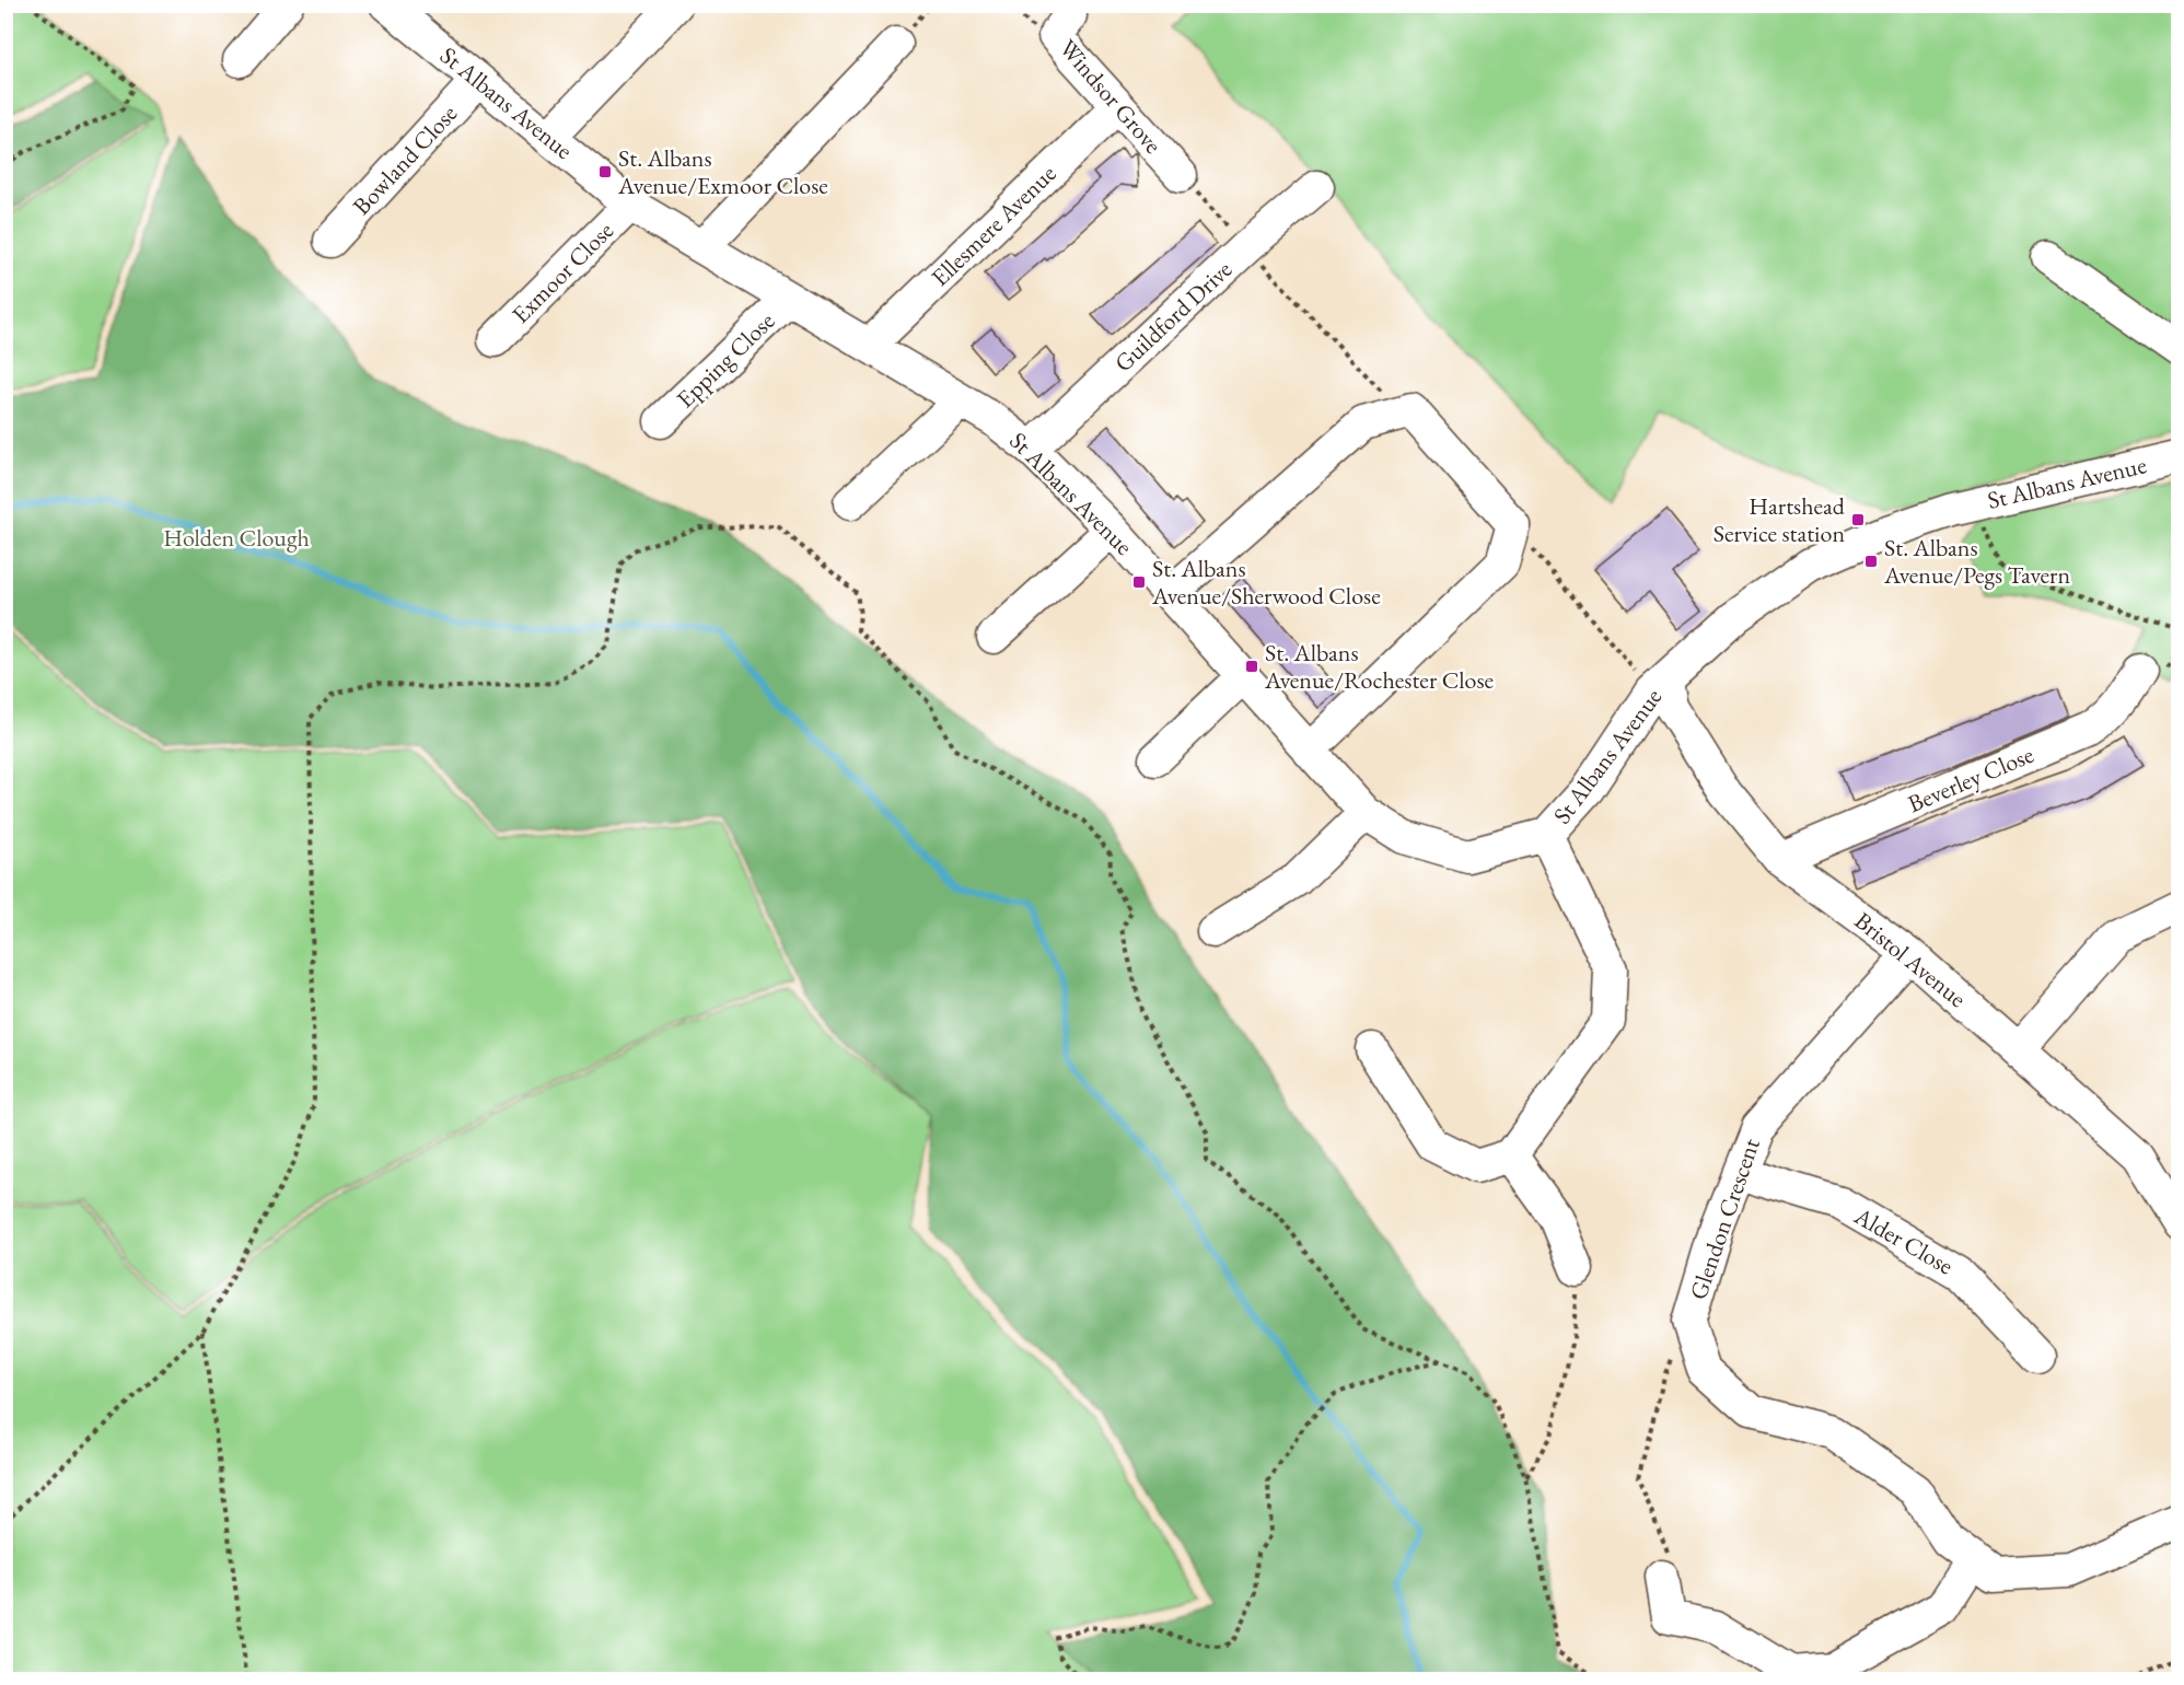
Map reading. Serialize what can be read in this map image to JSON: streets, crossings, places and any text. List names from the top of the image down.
{
  "streets": {
    "street": [
      "Windsor Grove",
      "St Albans Avenue",
      "Bowland Close",
      "Ellesmere Avenue",
      "Exmoor Close",
      "Guildford Drive",
      "Epping Close",
      "Beverley Close",
      "Bristol Avenue",
      "Glendon Crescent",
      "Alder Close"
    ]
  },
  "crossings": [
    ["Windsor Grove", "Ellesmere Avenue"],
    ["St Albans Avenue", "Bowland Close"],
    ["St Albans Avenue", "Ellesmere Avenue"],
    ["St Albans Avenue", "Exmoor Close"],
    ["St Albans Avenue", "Guildford Drive"],
    ["St Albans Avenue", "Epping Close"],
    ["St Albans Avenue", "Bristol Avenue"],
    ["Beverley Close", "Bristol Avenue"],
    ["Bristol Avenue", "Glendon Crescent"],
    ["Glendon Crescent", "Alder Close"]
  ],
  "parks": ["Holden Clough"],
  "places": {
    "transit": [
      "St. Albans Avenue/Exmoor Close",
      "Hartshead Service station",
      "St. Albans Avenue/Pegs Tavern",
      "St. Albans Avenue/Sherwood Close",
      "St. Albans Avenue/Rochester Close"
    ]
  }
}
